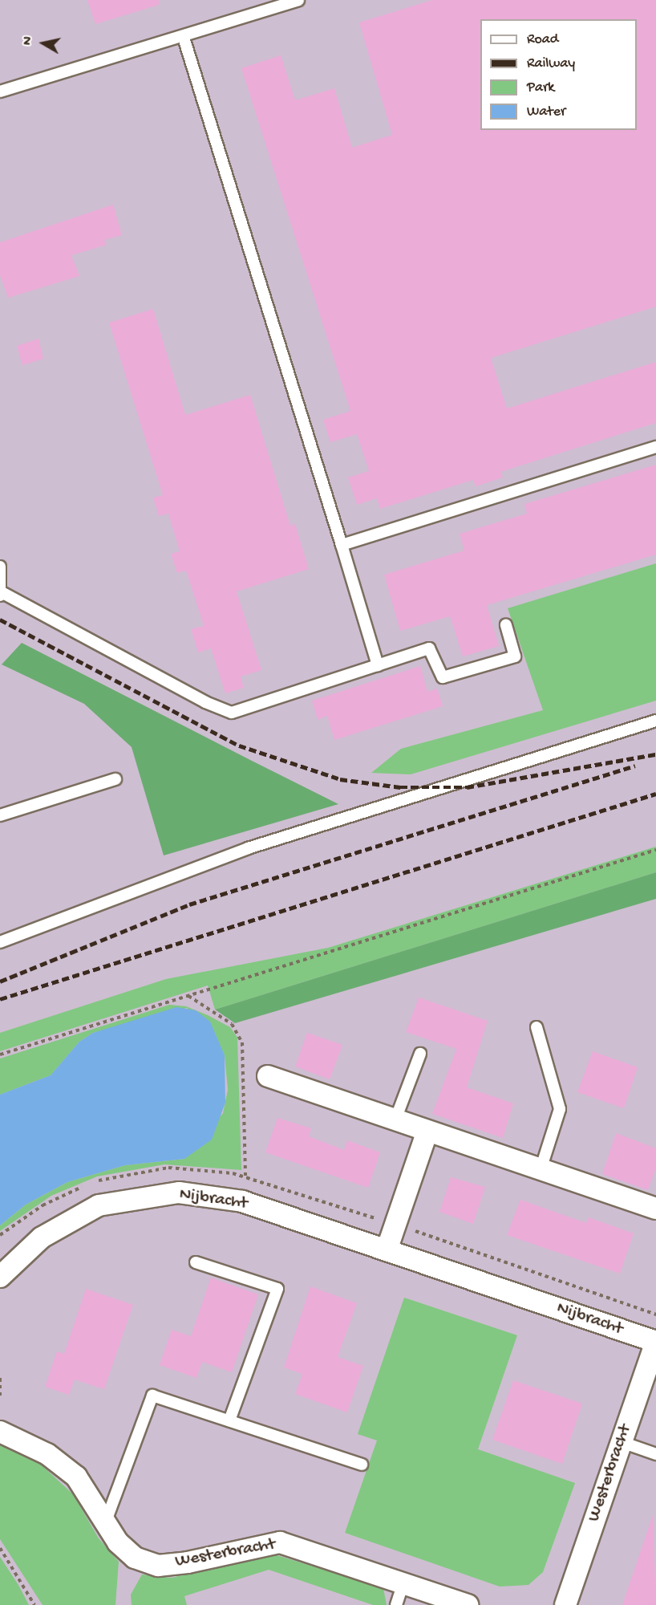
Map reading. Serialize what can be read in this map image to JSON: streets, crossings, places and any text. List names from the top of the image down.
{
  "streets": {
    "street": ["Nijbracht", "Westerbracht"]
  },
  "crossings": [
    ["Nijbracht", "Westerbracht"]
  ],
  "legend": [
    "Road",
    "Railway",
    "Park",
    "Water"
  ],
  "north": "left"
}
